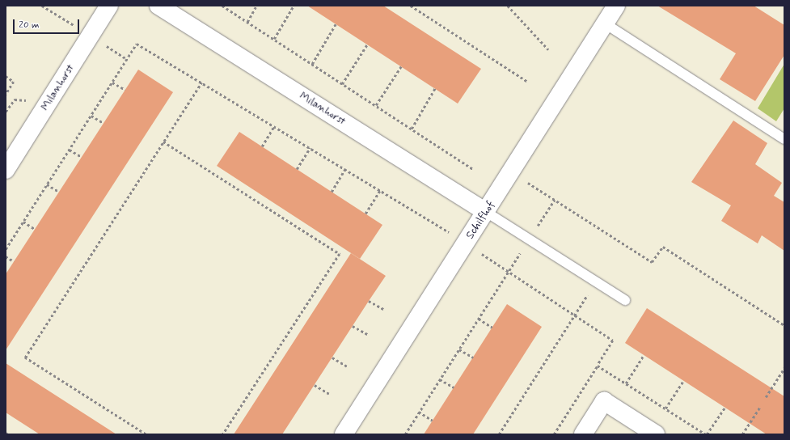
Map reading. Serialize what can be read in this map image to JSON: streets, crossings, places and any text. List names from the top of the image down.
{
  "streets": {
    "street": ["Milanhorst", "Schilfhof"]
  },
  "crossings": [
    ["Milanhorst", "Schilfhof"]
  ],
  "scale_bar": "20 m"
}
